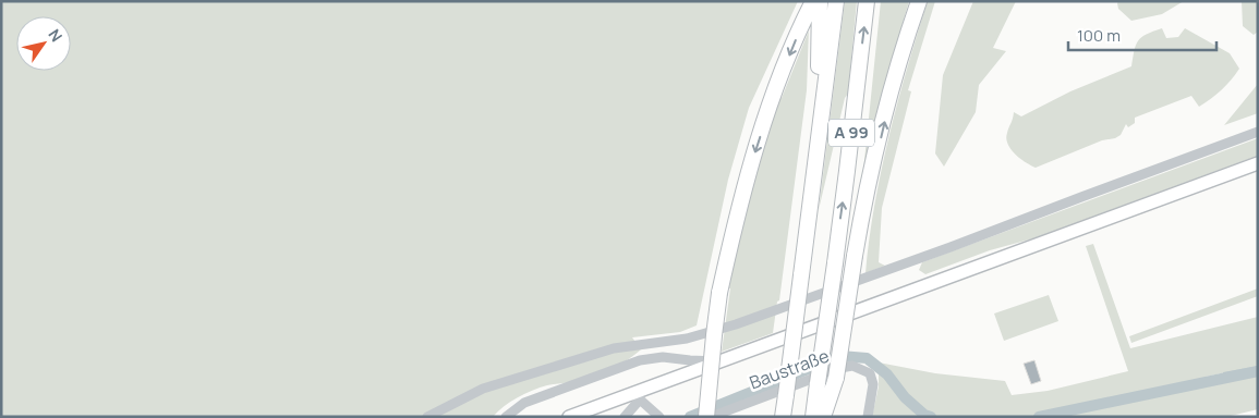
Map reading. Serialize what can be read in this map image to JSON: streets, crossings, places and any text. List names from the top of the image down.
{
  "streets": {
    "highway": ["A 99"],
    "lane": ["Baustraße"]
  },
  "scale_bar": "100 m",
  "north": "top right"
}
